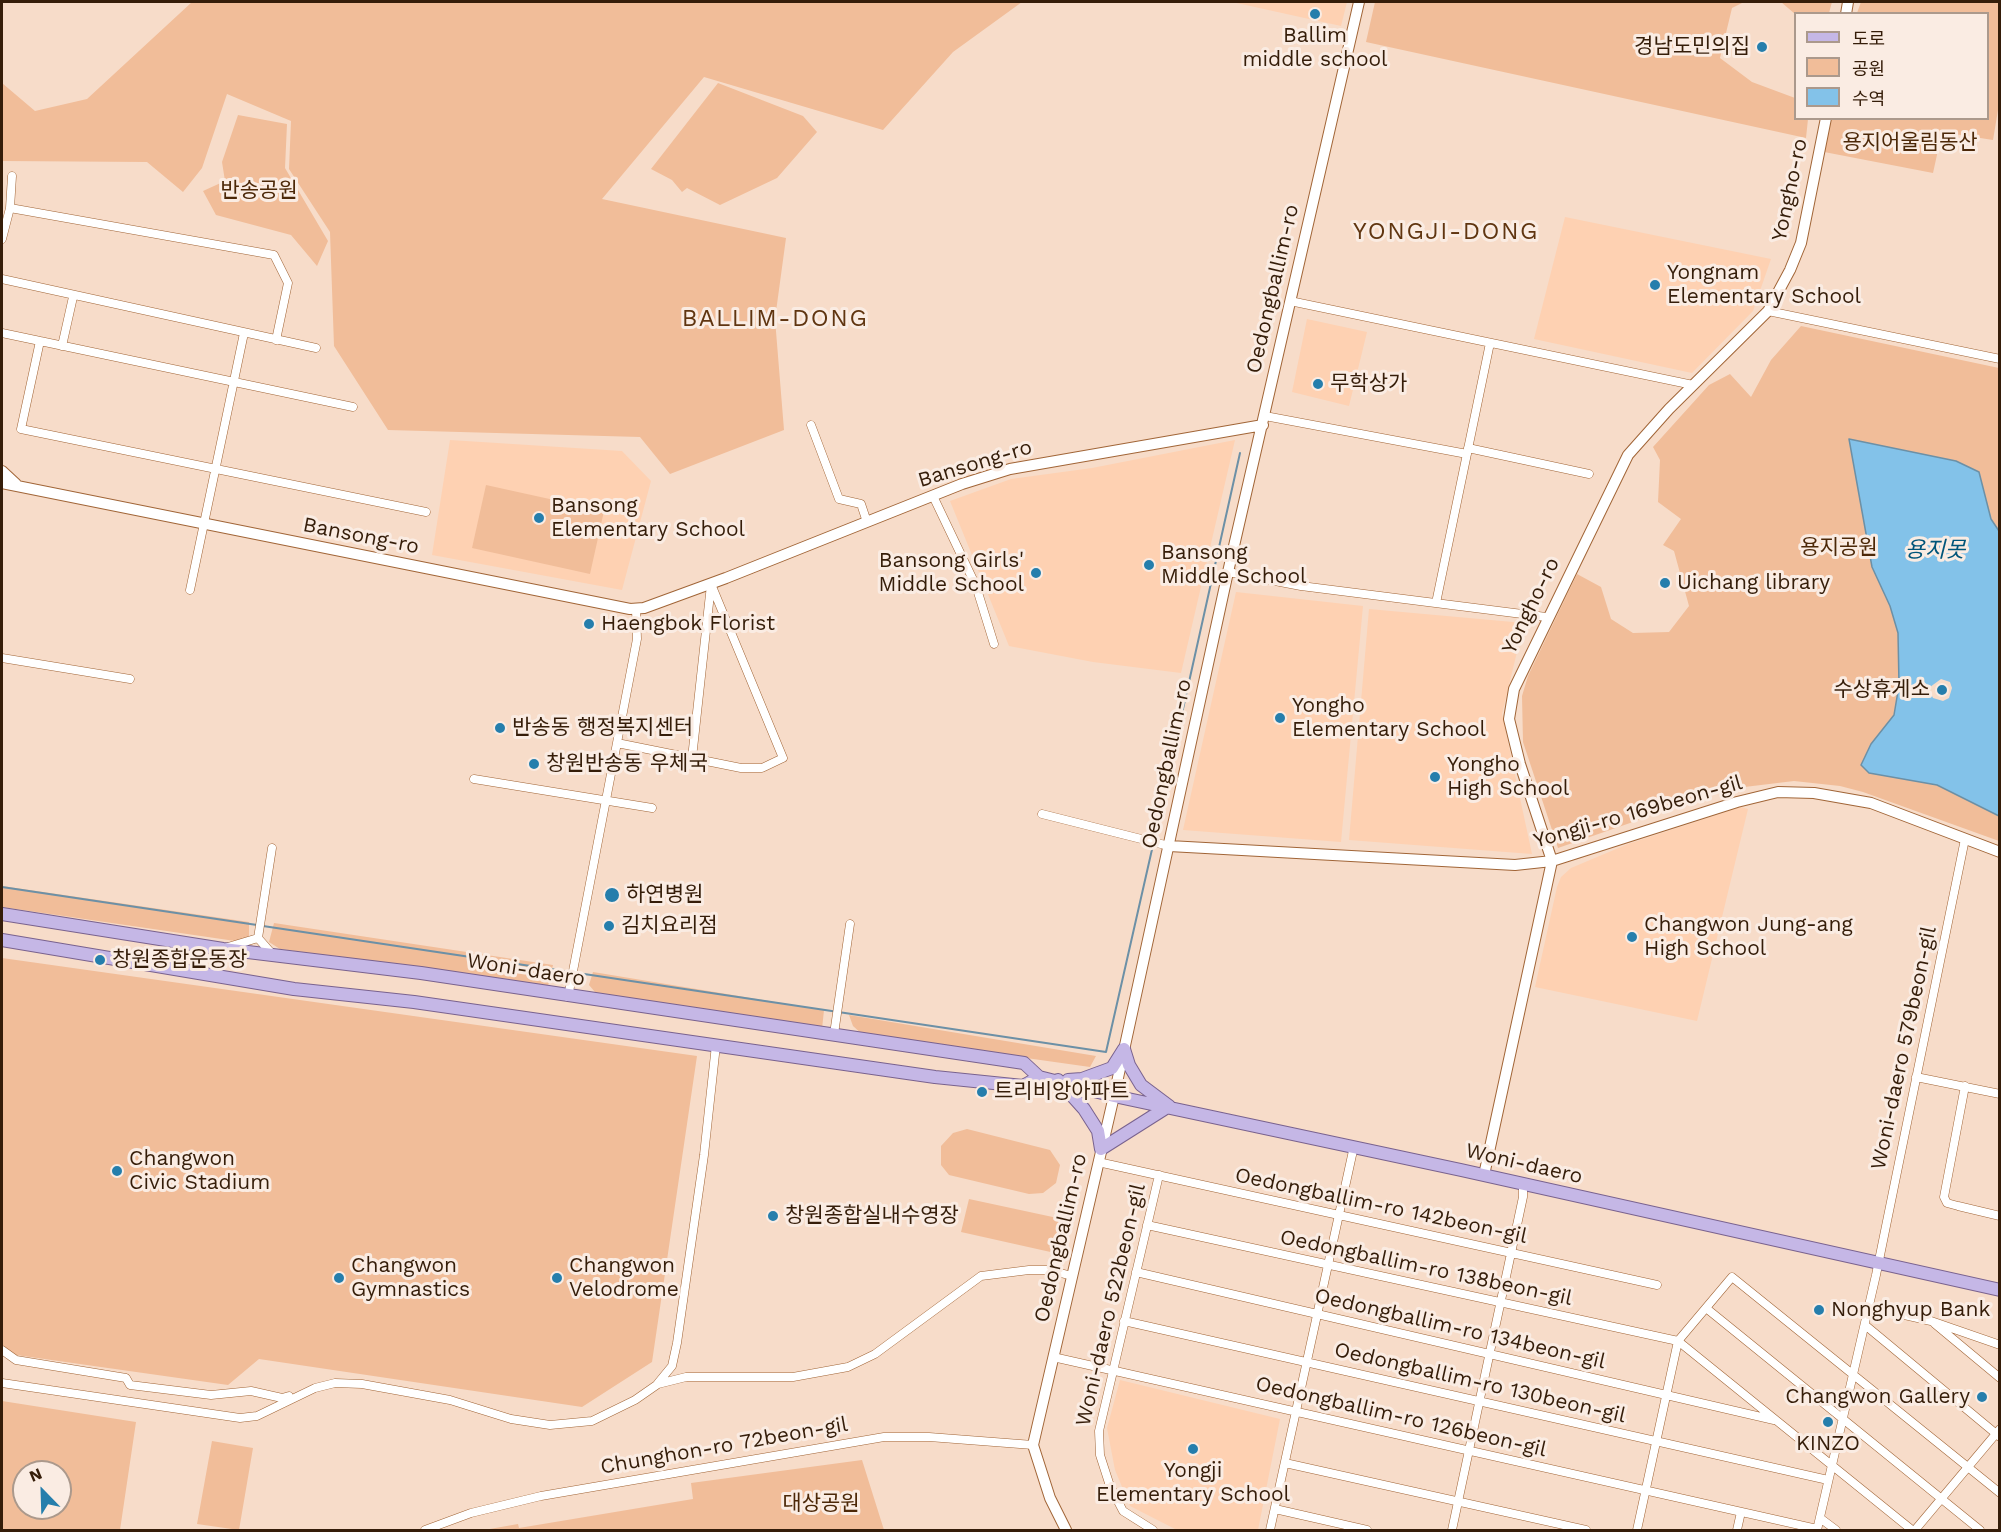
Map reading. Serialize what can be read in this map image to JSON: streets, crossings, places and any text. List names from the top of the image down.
{
  "streets": {
    "main road": ["Woni-daero"],
    "street": [
      "Yongho-ro",
      "Oedongballim-ro",
      "Bansong-ro",
      "Yongji-ro 169beon-gil",
      "Woni-daero 579beon-gil",
      "Oedongballim-ro 142beon-gil",
      "Oedongballim-ro 138beon-gil",
      "Woni-daero 522beon-gil",
      "Oedongballim-ro 134beon-gil",
      "Oedongballim-ro 130beon-gil",
      "Oedongballim-ro 126beon-gil",
      "Chunghon-ro 72beon-gil"
    ]
  },
  "crossings": [
    ["Yongho-ro", "Yongji-ro 169beon-gil"],
    ["Oedongballim-ro", "Bansong-ro"],
    ["Oedongballim-ro", "Yongji-ro 169beon-gil"],
    ["Oedongballim-ro", "Woni-daero"],
    ["Oedongballim-ro", "Oedongballim-ro 142beon-gil"],
    ["Oedongballim-ro", "Oedongballim-ro 126beon-gil"],
    ["Oedongballim-ro", "Chunghon-ro 72beon-gil"],
    ["Yongji-ro 169beon-gil", "Woni-daero 579beon-gil"],
    ["Woni-daero", "Woni-daero 579beon-gil"],
    ["Woni-daero 579beon-gil", "Oedongballim-ro 138beon-gil"],
    ["Woni-daero 579beon-gil", "Oedongballim-ro 130beon-gil"],
    ["Woni-daero 579beon-gil", "Oedongballim-ro 126beon-gil"],
    ["Oedongballim-ro 142beon-gil", "Woni-daero 522beon-gil"],
    ["Oedongballim-ro 138beon-gil", "Woni-daero 522beon-gil"],
    ["Oedongballim-ro 138beon-gil", "Oedongballim-ro 134beon-gil"],
    ["Woni-daero 522beon-gil", "Oedongballim-ro 134beon-gil"],
    ["Woni-daero 522beon-gil", "Oedongballim-ro 130beon-gil"],
    ["Woni-daero 522beon-gil", "Oedongballim-ro 126beon-gil"]
  ],
  "districts": ["YONGJI-DONG", "BALLIM-DONG"],
  "water": ["용지못"],
  "parks": [
    "용지어울림동산",
    "반송공원",
    "용지공원",
    "대상공원"
  ],
  "places": [
    "Ballim middle school",
    "경남도민의집",
    "Yongnam Elementary School",
    "무학상가",
    "Bansong Elementary School",
    "Bansong Middle School",
    "Bansong Girls' Middle School",
    "Uichang library",
    "Haengbok Florist",
    "수상휴게소",
    "Yongho Elementary School",
    "반송동 행정복지센터",
    "창원반송동 우체국",
    "Yongho High School",
    "하연병원",
    "김치요리점",
    "Changwon Jung-ang High School",
    "창원종합운동장",
    "트리비앙아파트",
    "Changwon Civic Stadium",
    "창원종합실내수영장",
    "Changwon Gymnastics",
    "Changwon Velodrome",
    "Nonghyup Bank",
    "Changwon Gallery",
    "KINZO",
    "Yongji Elementary School"
  ],
  "legend": ["도로", "공원", "수역"],
  "north": "top left"
}
